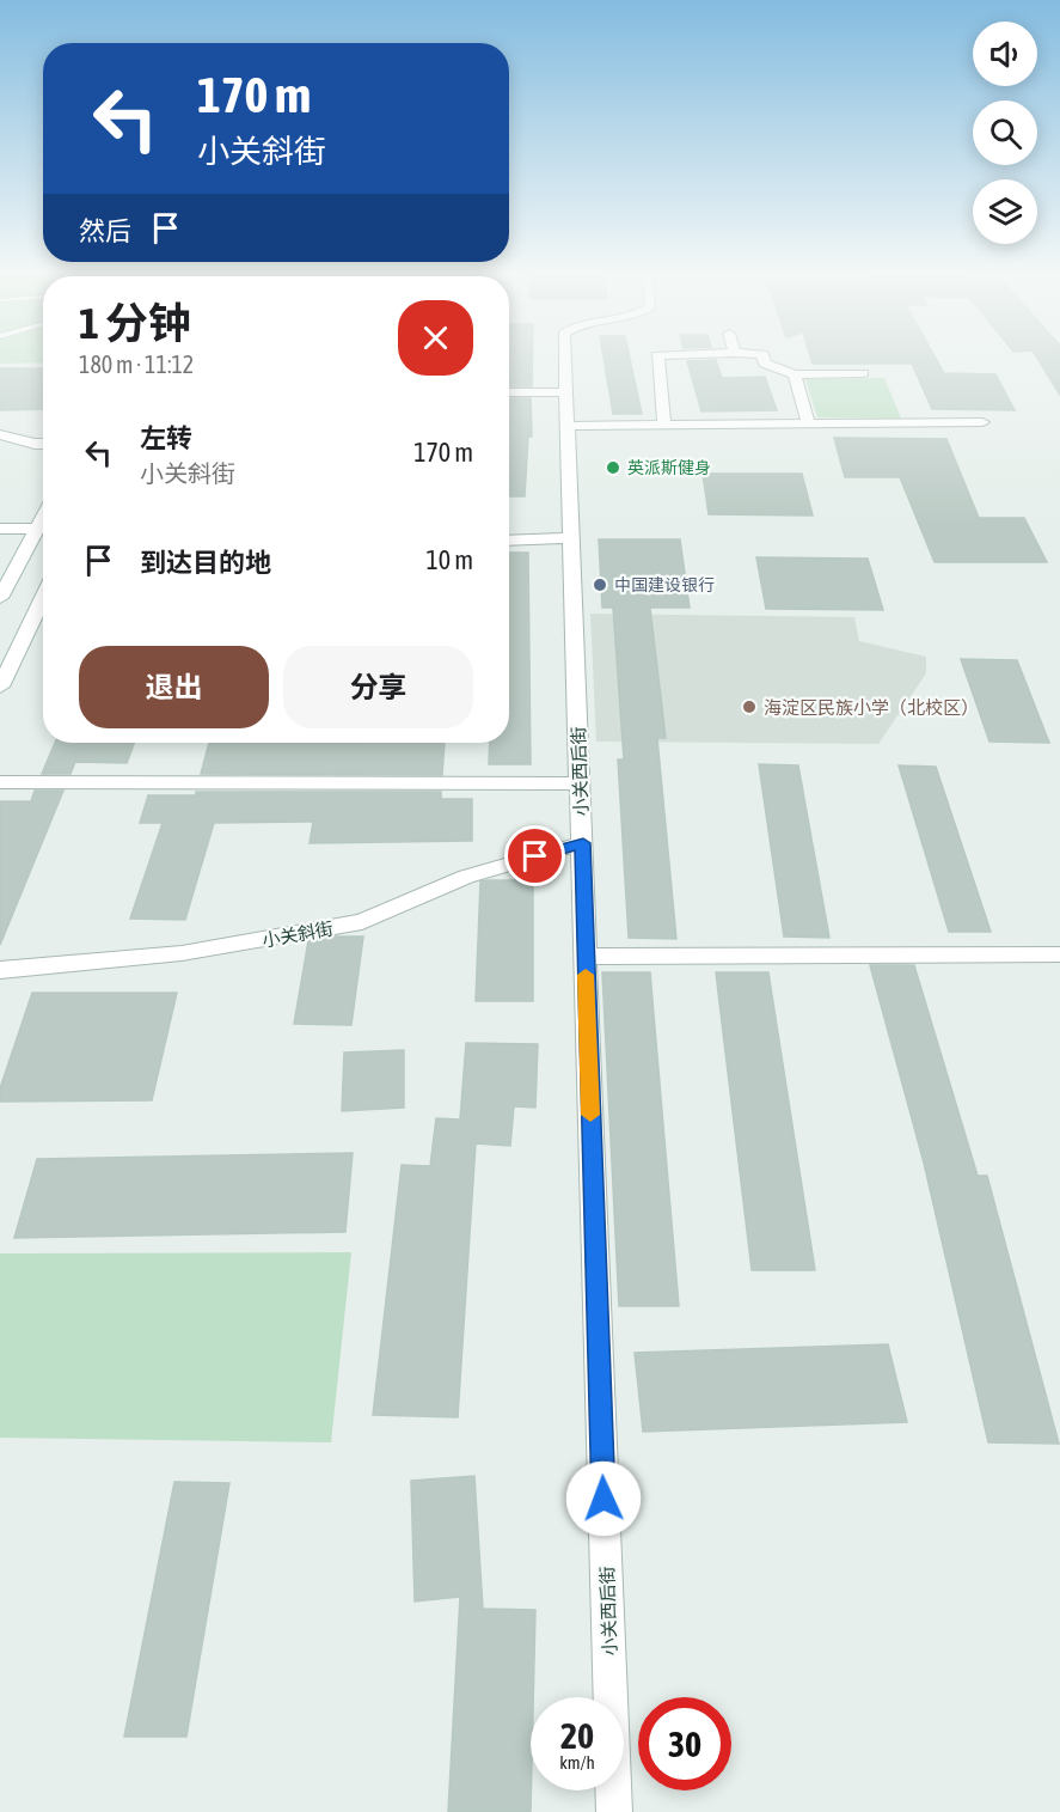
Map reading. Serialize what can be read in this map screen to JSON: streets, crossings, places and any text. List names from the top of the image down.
{
  "streets": {
    "street": ["小关西后街", "小关斜街"]
  },
  "crossings": [
    ["小关西后街", "小关斜街"]
  ],
  "places": ["英派斯健身", "中国建设银行", "海淀区民族小学（北校区）"],
  "page": {
    "turn": ["170 m", "小关斜街"],
    "then": "然后",
    "heading": ["1 分钟", "180 m · 11:12"],
    "list": [
      {
        "name": "左转",
        "note": "小关斜街",
        "value": "170 m"
      },
      {
        "name": "到达目的地",
        "value": "10 m"
      }
    ],
    "buttons": ["退出", "分享"],
    "speed": "20 km/h",
    "limit": "30"
  }
}
